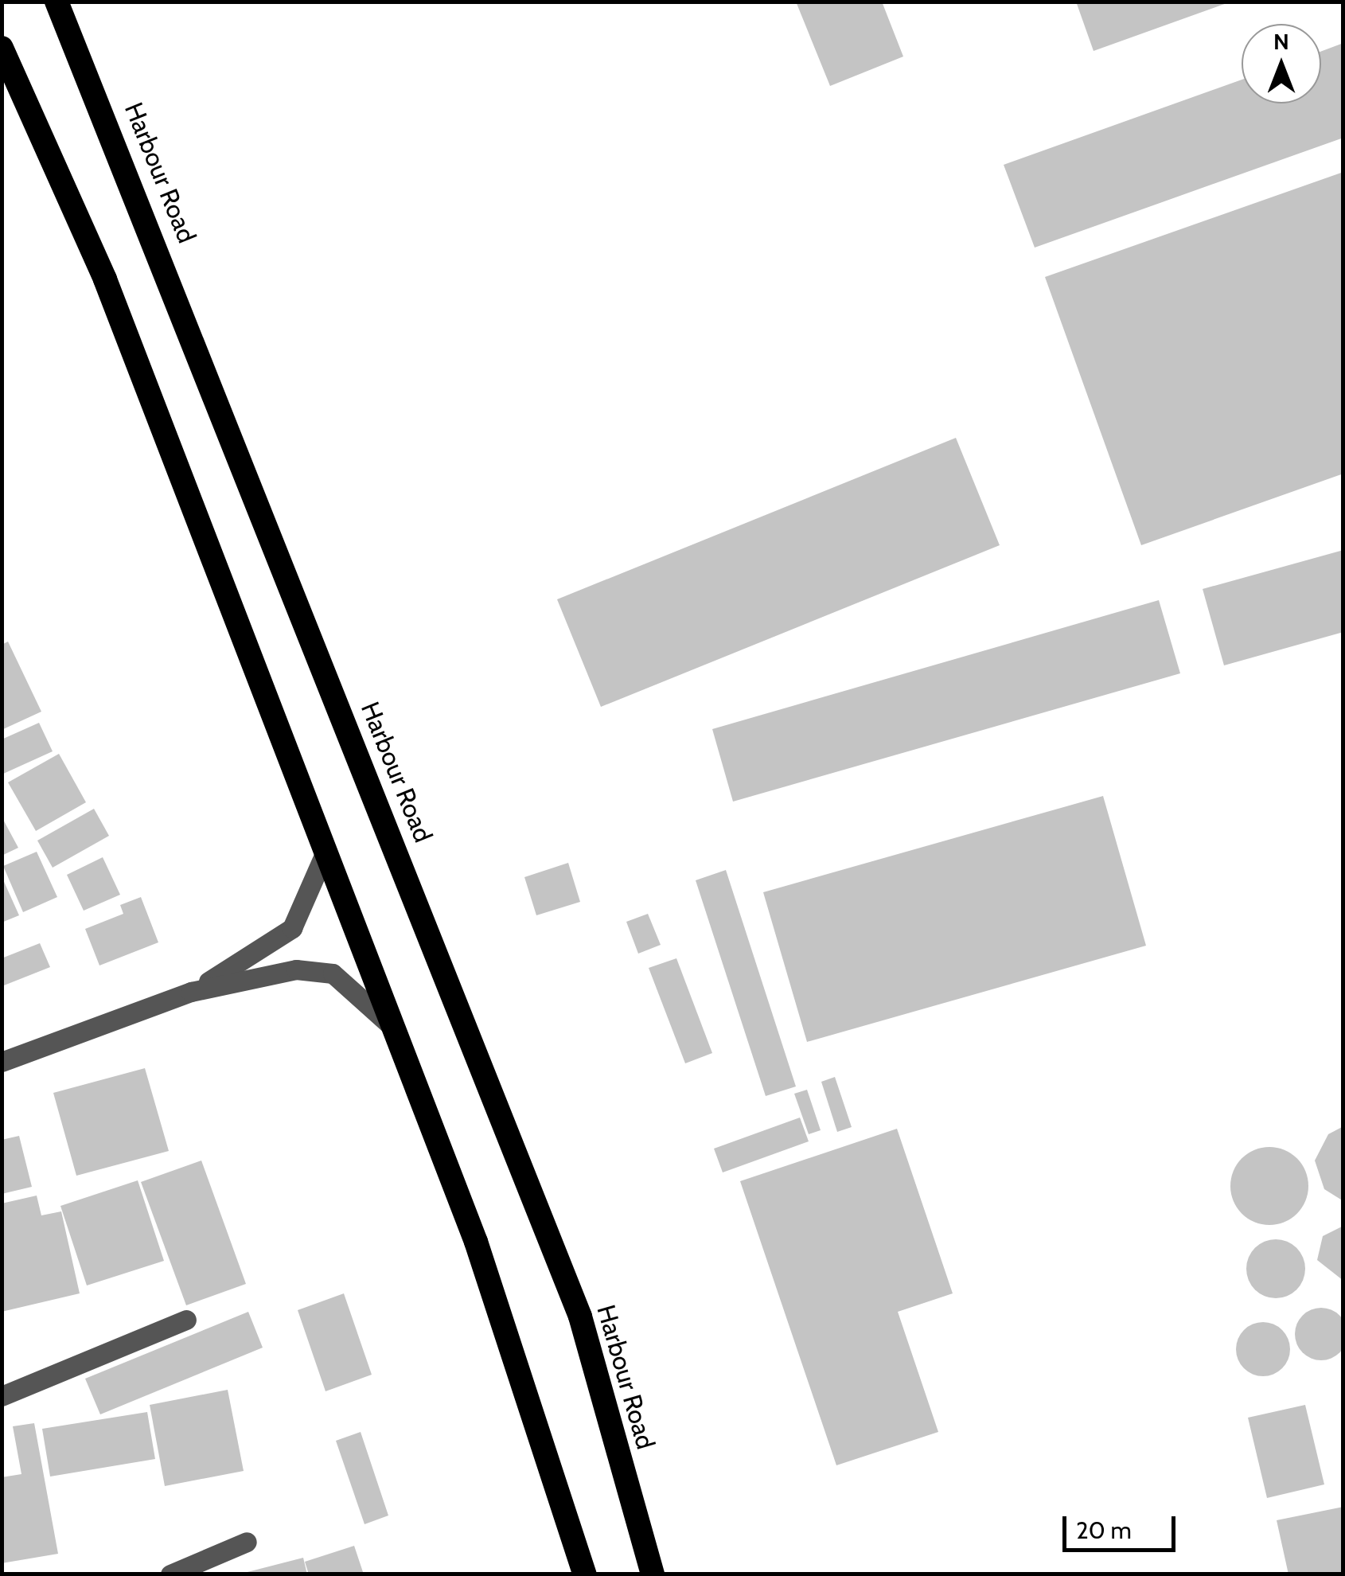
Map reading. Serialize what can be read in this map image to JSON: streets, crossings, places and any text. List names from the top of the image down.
{
  "streets": {
    "highway": ["Harbour Road"]
  },
  "scale_bar": "20 m",
  "north": "top"
}
